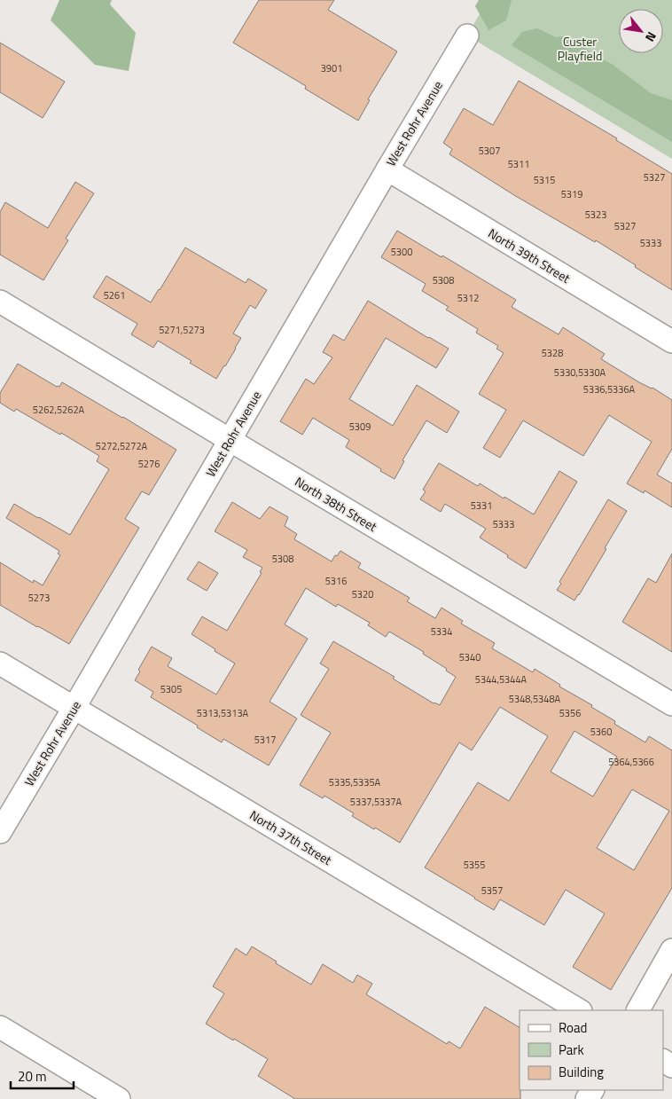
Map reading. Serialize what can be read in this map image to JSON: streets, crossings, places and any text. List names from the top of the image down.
{
  "streets": {
    "street": [
      "West Rohr Avenue",
      "North 39th Street",
      "North 38th Street",
      "North 37th Street"
    ]
  },
  "crossings": [
    ["West Rohr Avenue", "North 39th Street"],
    ["West Rohr Avenue", "North 38th Street"],
    ["West Rohr Avenue", "North 37th Street"]
  ],
  "parks": ["Custer Playfield"],
  "house_numbers": [
    "3901",
    "5307",
    "5311",
    "5327",
    "5315",
    "5319",
    "5323",
    "5327",
    "5333",
    "5300",
    "5308",
    "5261",
    "5312",
    "5271,5273",
    "5328",
    "5330,5330A",
    "5336,5336A",
    "5262,5262A",
    "5309",
    "5272,5272A",
    "5276",
    "5331",
    "5333",
    "5308",
    "5316",
    "5320",
    "5273",
    "5334",
    "5340",
    "5344,5344A",
    "5305",
    "5348,5348A",
    "5313,5313A",
    "5356",
    "5360",
    "5317",
    "5364,5366",
    "5335,5335A",
    "5337,5337A",
    "5355",
    "5357"
  ],
  "legend": ["Road", "Park", "Building"],
  "scale_bar": "20 m",
  "north": "bottom right"
}
